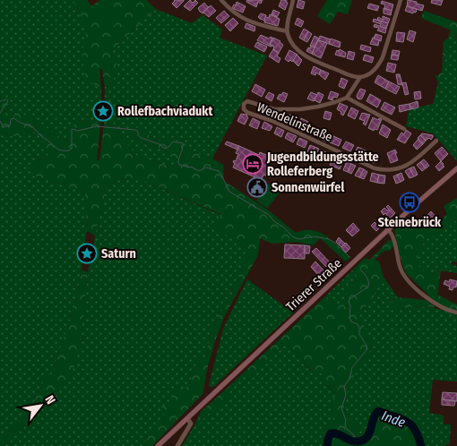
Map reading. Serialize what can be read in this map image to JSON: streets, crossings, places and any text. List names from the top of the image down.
{
  "streets": {
    "main road": ["Trierer Straße"],
    "street": ["Wendelinstraße"]
  },
  "water": ["Inde"],
  "places": {
    "place": ["Rollefbachviadukt", "Saturn"],
    "hotel": ["Jugendbildungsstätte Rolleferberg"],
    "public building": ["Sonnenwürfel"],
    "bus stop": ["Steinebrück"]
  },
  "north": "top right"
}
